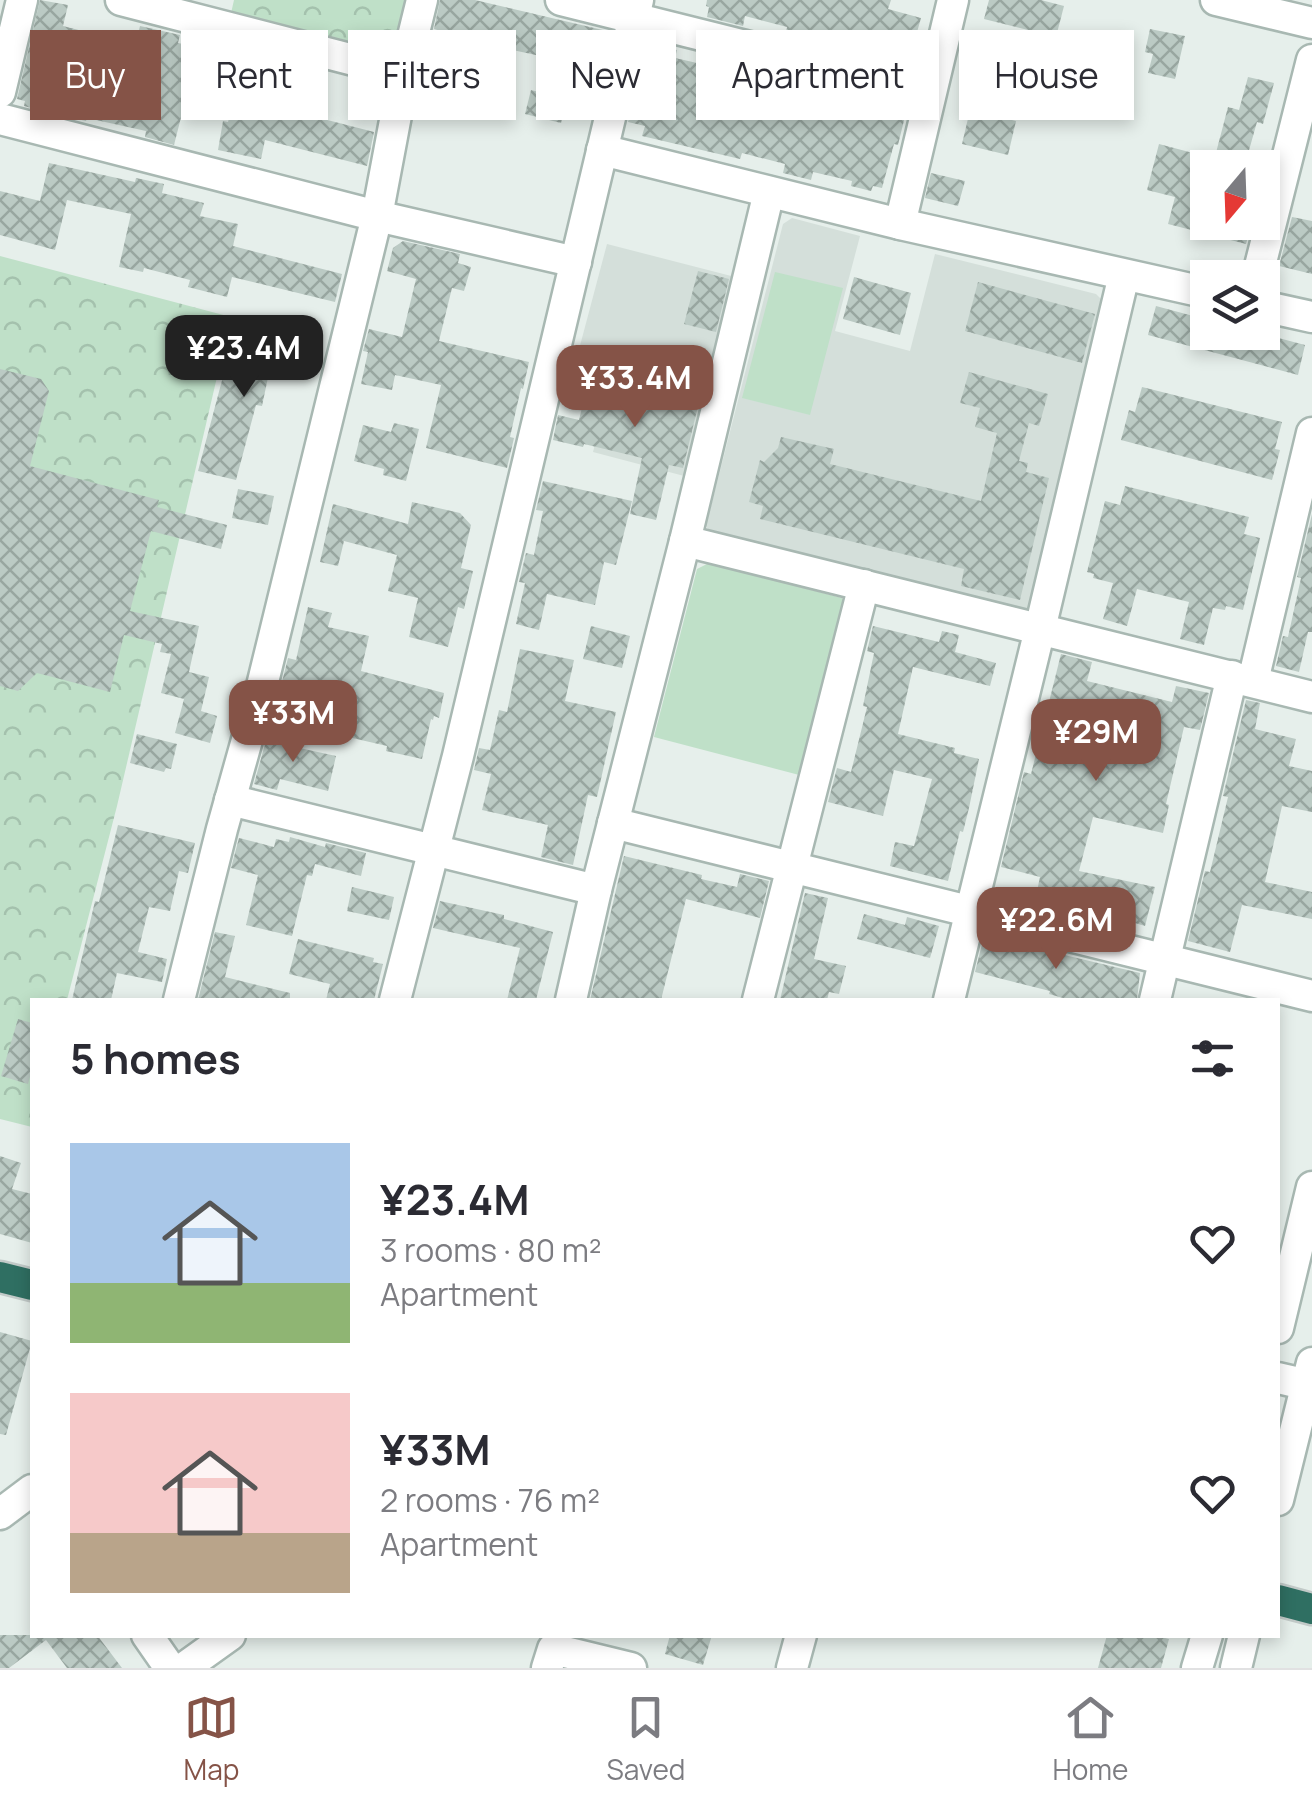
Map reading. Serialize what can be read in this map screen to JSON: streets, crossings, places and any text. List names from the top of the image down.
{
  "north": "bottom",
  "page": {
    "chip": [
      "Buy",
      "Rent",
      "Filters",
      "New",
      "Apartment",
      "House"
    ],
    "price": [
      "¥23.4M",
      "¥33.4M",
      "¥33M",
      "¥29M",
      "¥22.6M"
    ],
    "heading": "5 homes",
    "list": [
      {
        "name": "¥23.4M",
        "note": "3 rooms · 80 m² · Apartment"
      },
      {
        "name": "¥33M",
        "note": "2 rooms · 76 m² · Apartment"
      }
    ],
    "tabs": ["Map", "Saved", "Home"]
  }
}
